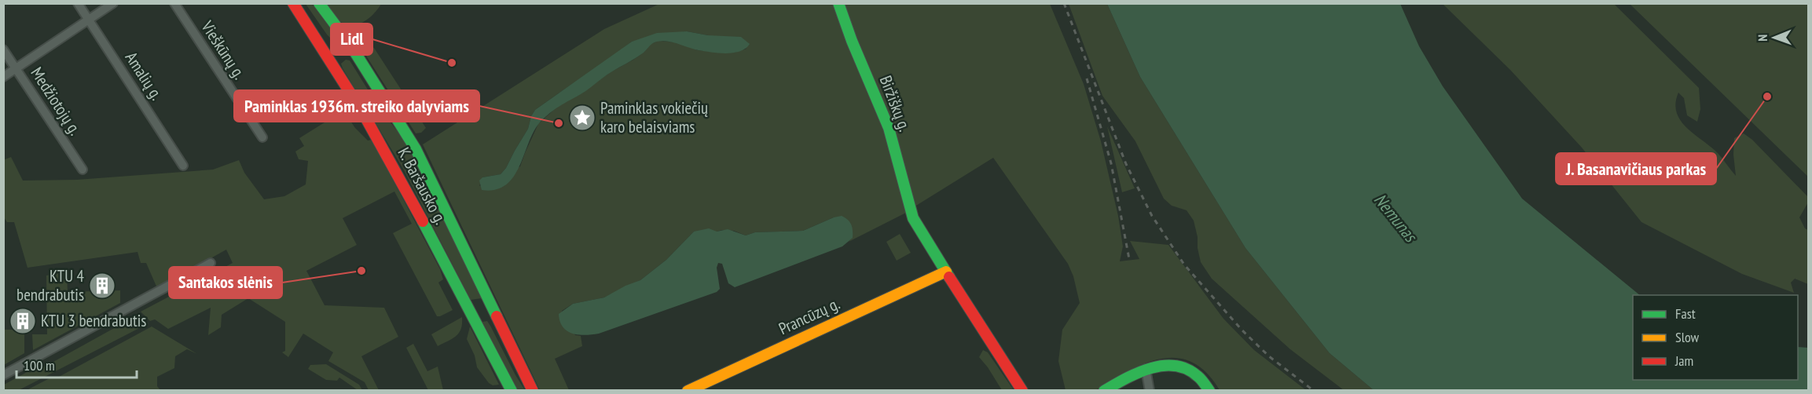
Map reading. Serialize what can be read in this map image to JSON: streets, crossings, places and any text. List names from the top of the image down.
{
  "streets": {
    "main road": ["Biržiškų g.", "K. Baršausko g.", "Prancūzų g."],
    "street": ["Vieškūnų g.", "Amalių g.", "Medžiotojų g."]
  },
  "crossings": [
    ["Biržiškų g.", "Prancūzų g."]
  ],
  "water": ["Nemunas"],
  "places": {
    "other": [
      "Lidl",
      "J. Basanavičiaus parkas",
      "Paminklas 1936m. streiko dalyviams",
      "Santakos slėnis"
    ],
    "place": ["Paminklas vokiečių karo belaisviams"],
    "building": ["KTU 4 bendrabutis", "KTU 3 bendrabutis"]
  },
  "legend": ["Fast", "Slow", "Jam"],
  "scale_bar": "100 m",
  "north": "left"
}
